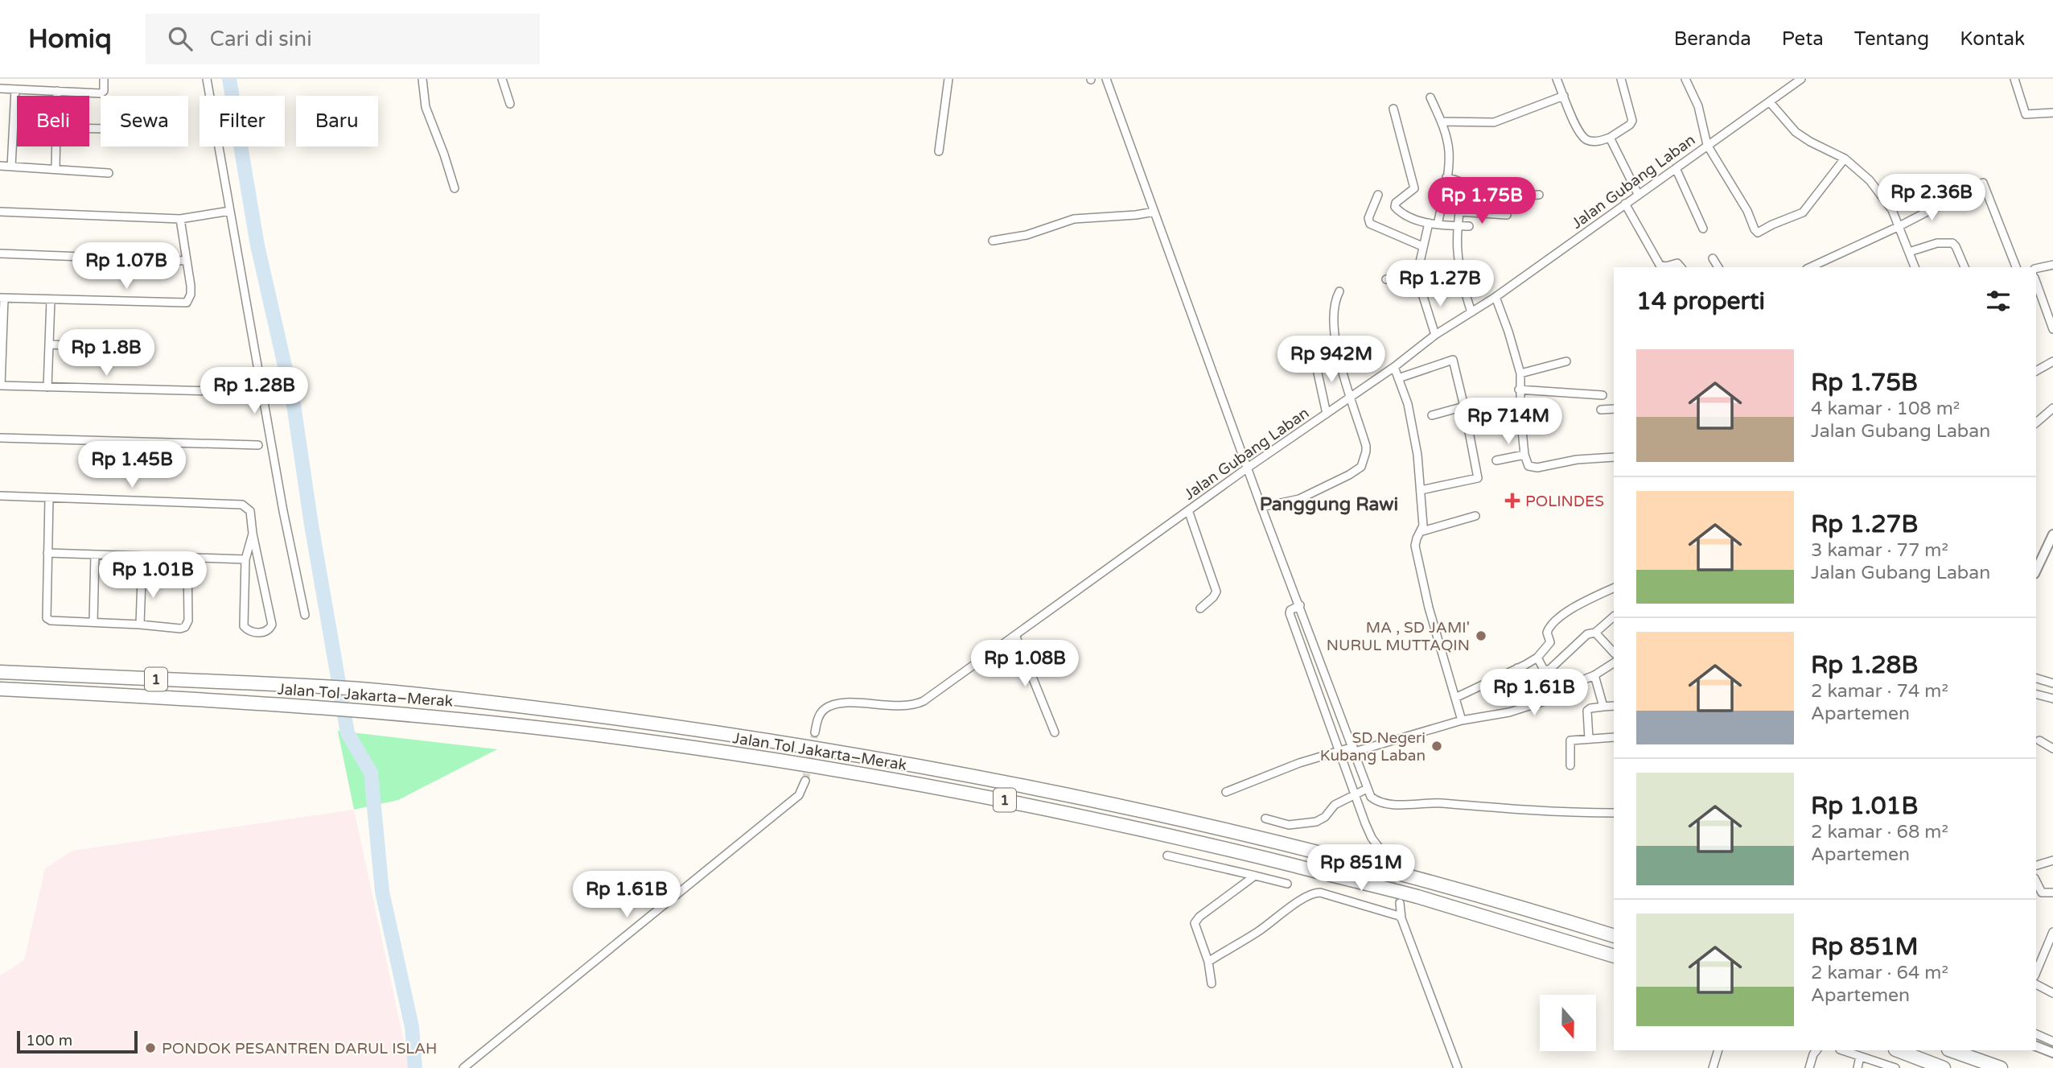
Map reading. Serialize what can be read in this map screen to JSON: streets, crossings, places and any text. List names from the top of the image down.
{
  "streets": {
    "highway": ["1", "Jalan Tol Jakarta–Merak"],
    "street": ["Jalan Gubang Laban"]
  },
  "districts": ["Panggung Rawi"],
  "places": {
    "health": ["POLINDES"],
    "other": ["MA , SD JAMI' NURUL MUTTAQIN", "SD Negeri Kubang Laban", "PONDOK PESANTREN DARUL ISLAH"]
  },
  "scale_bar": "100 m",
  "north": "bottom",
  "page": {
    "header": "Homiq",
    "search": "Cari di sini",
    "nav": [
      "Beranda",
      "Peta",
      "Tentang",
      "Kontak"
    ],
    "chip": [
      "Beli",
      "Sewa",
      "Filter",
      "Baru"
    ],
    "price": [
      "Rp 2.36B",
      "Rp 1.75B",
      "Rp 1.07B",
      "Rp 1.27B",
      "Rp 1.8B",
      "Rp 942M",
      "Rp 1.28B",
      "Rp 714M",
      "Rp 1.45B",
      "Rp 1.01B",
      "Rp 1.08B",
      "Rp 1.61B",
      "Rp 851M",
      "Rp 1.61B"
    ],
    "heading": "14 properti",
    "list": [
      {
        "name": "Rp 1.75B",
        "note": "4 kamar · 108 m² · Jalan Gubang Laban"
      },
      {
        "name": "Rp 1.27B",
        "note": "3 kamar · 77 m² · Jalan Gubang Laban"
      },
      {
        "name": "Rp 1.28B",
        "note": "2 kamar · 74 m² · Apartemen"
      },
      {
        "name": "Rp 1.01B",
        "note": "2 kamar · 68 m² · Apartemen"
      },
      {
        "name": "Rp 851M",
        "note": "2 kamar · 64 m² · Apartemen"
      }
    ],
    "scale": "100 m"
  }
}
